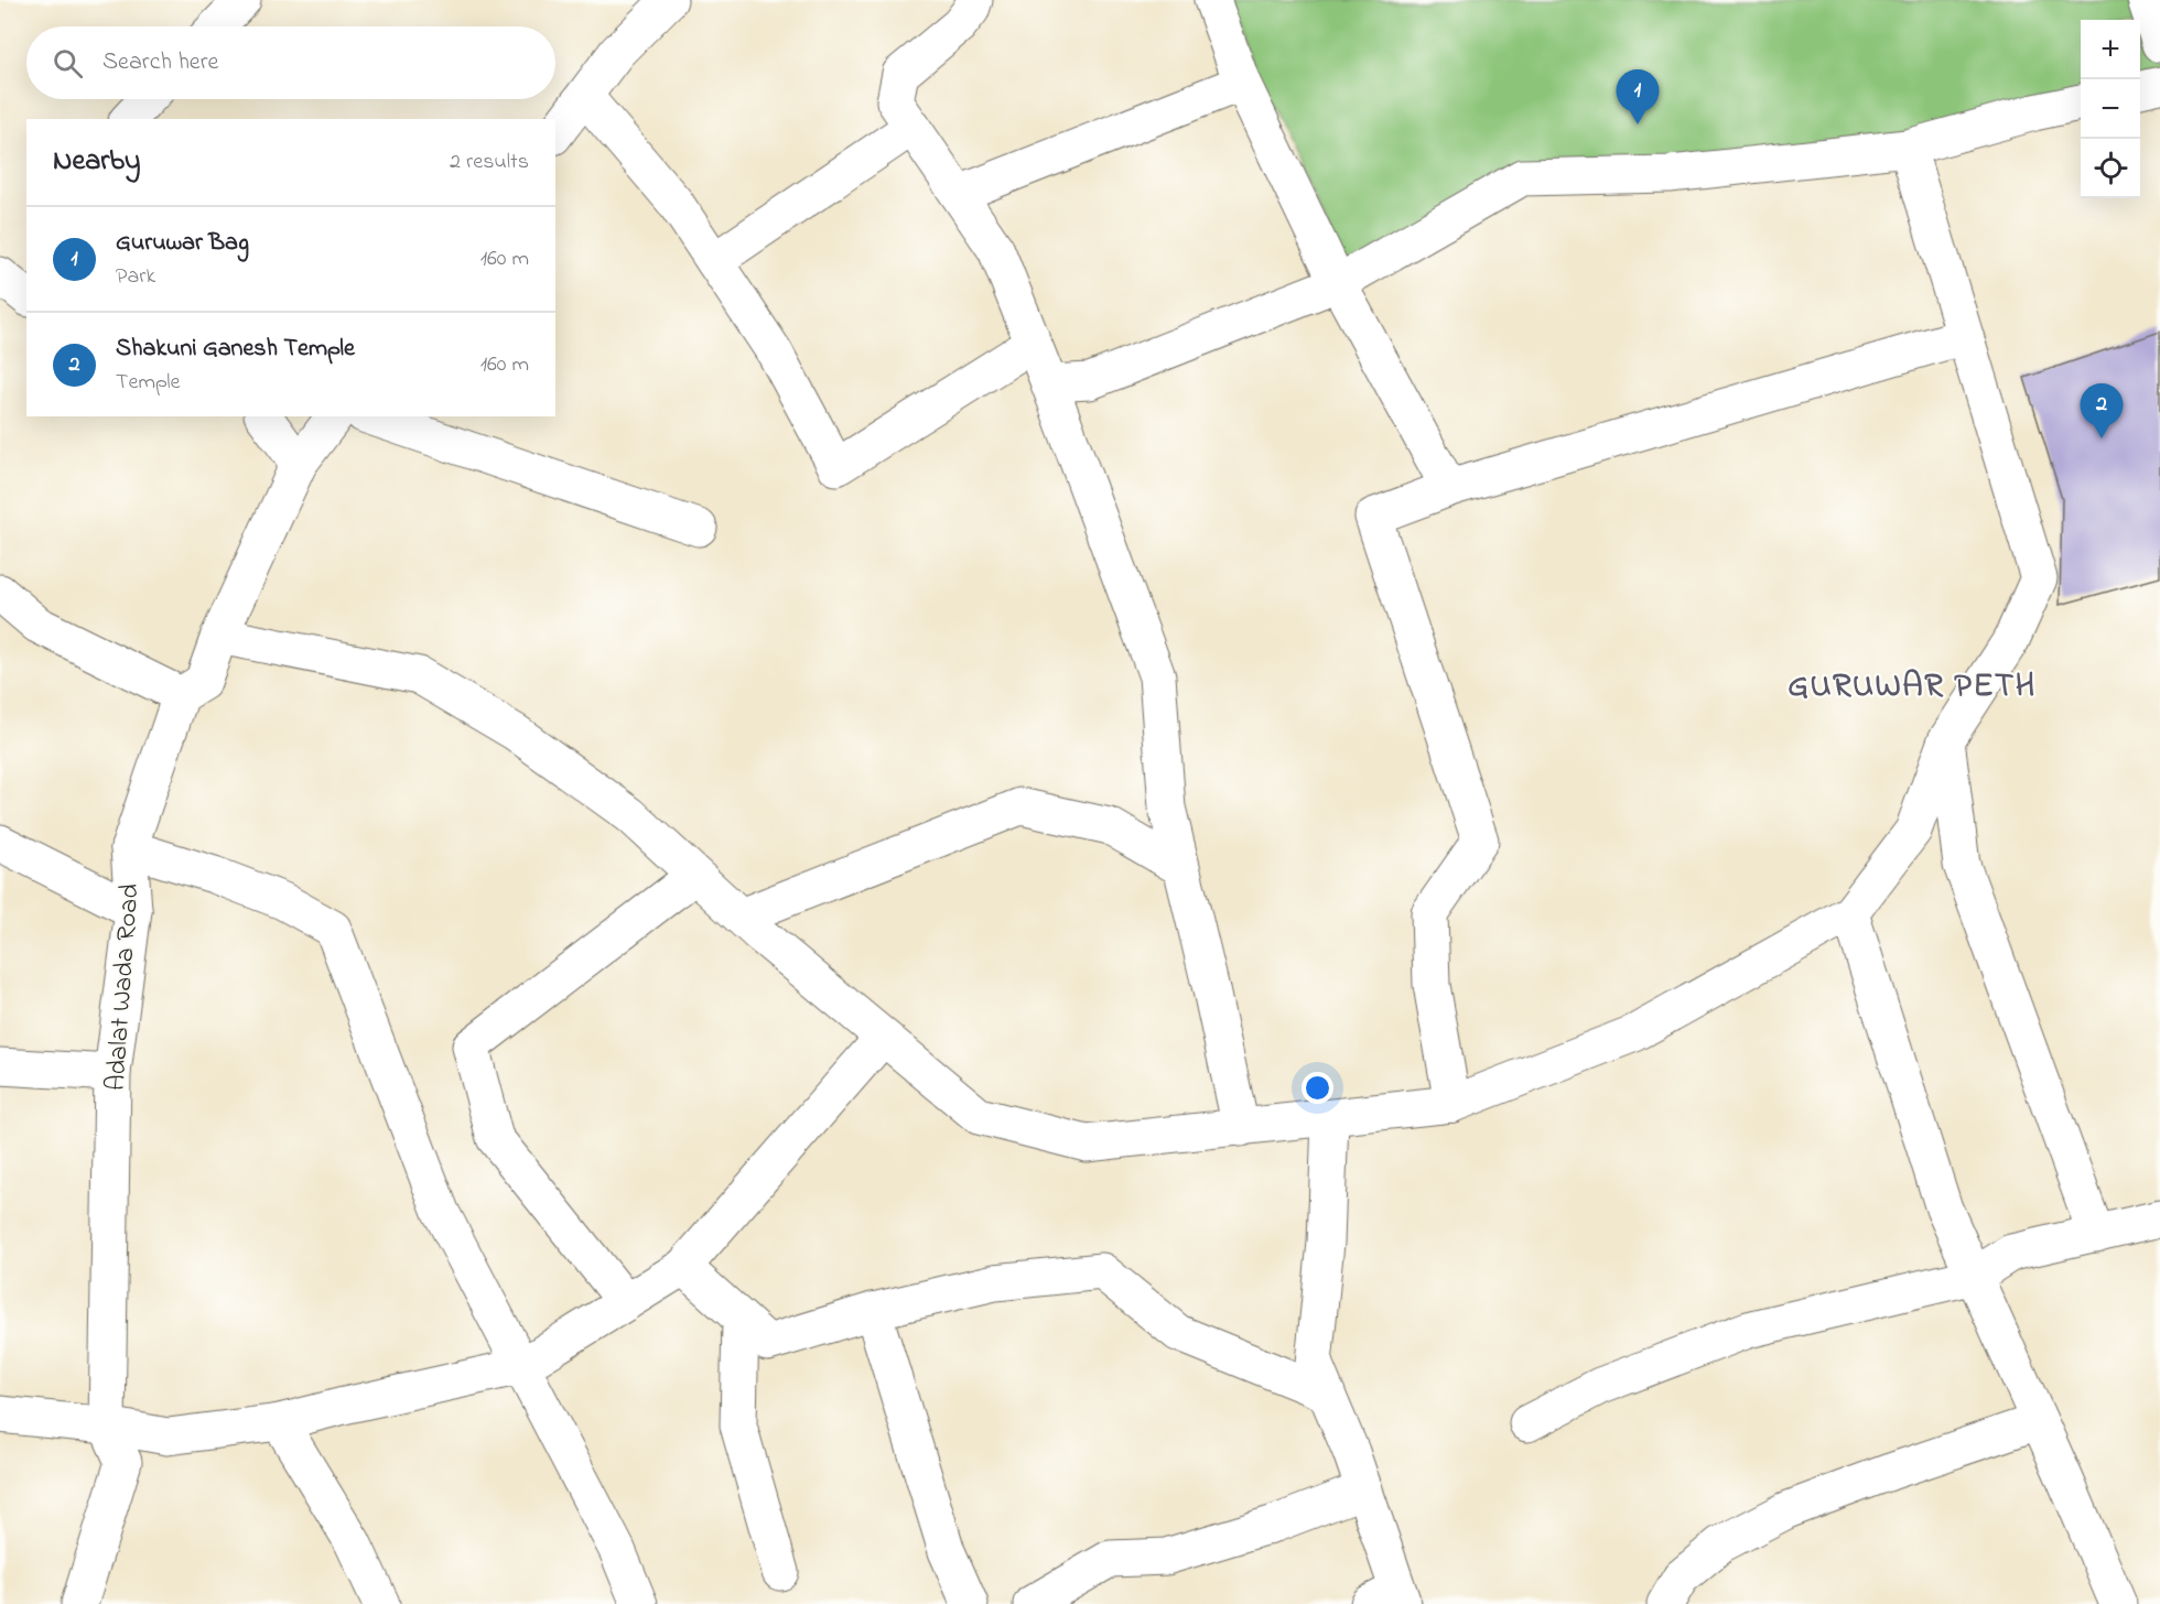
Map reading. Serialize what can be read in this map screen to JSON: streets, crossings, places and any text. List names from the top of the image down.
{
  "streets": {
    "street": ["Adalat Wada Road"]
  },
  "districts": ["GURUWAR PETH"],
  "page": {
    "map_buttons": ["+", "−"],
    "search": "Search here",
    "pins": ["1", "2"],
    "heading": ["Nearby", "2 results"],
    "list": [
      {
        "mark": "1",
        "name": "Guruwar Bag",
        "note": "Park",
        "value": "160 m"
      },
      {
        "mark": "2",
        "name": "Shakuni Ganesh Temple",
        "note": "Temple",
        "value": "160 m"
      }
    ]
  }
}
